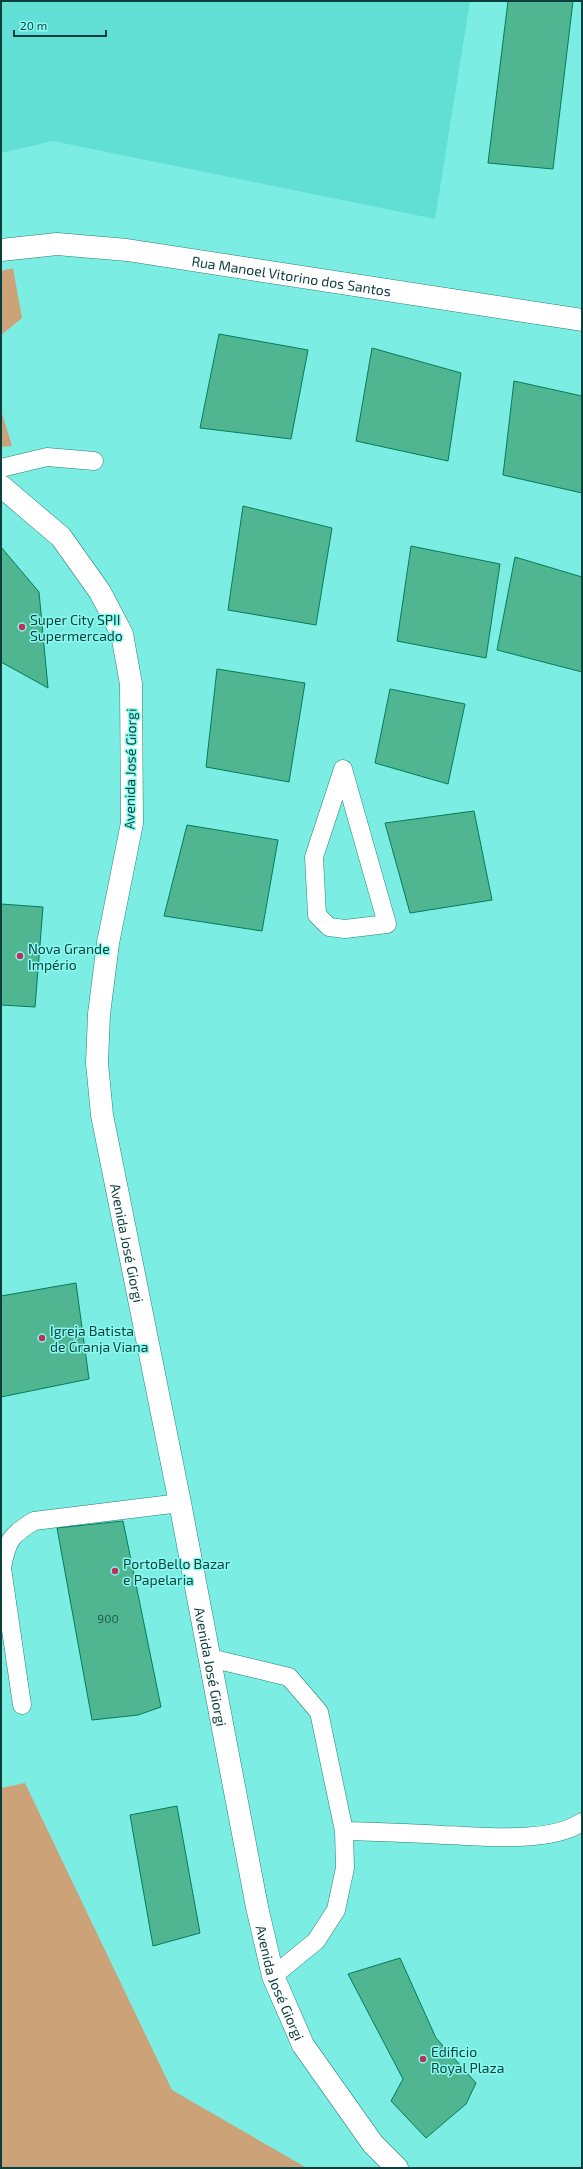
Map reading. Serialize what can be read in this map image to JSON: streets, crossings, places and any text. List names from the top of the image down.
{
  "streets": {
    "street": ["Rua Manoel Vitorino dos Santos", "Avenida José Giorgi"]
  },
  "places": [
    "Super City SPII Supermercado",
    "Nova Grande Império",
    "Igreja Batista de Granja Viana",
    "PortoBello Bazar e Papelaria",
    "Edificio Royal Plaza"
  ],
  "house_numbers": ["900"],
  "scale_bar": "20 m"
}
